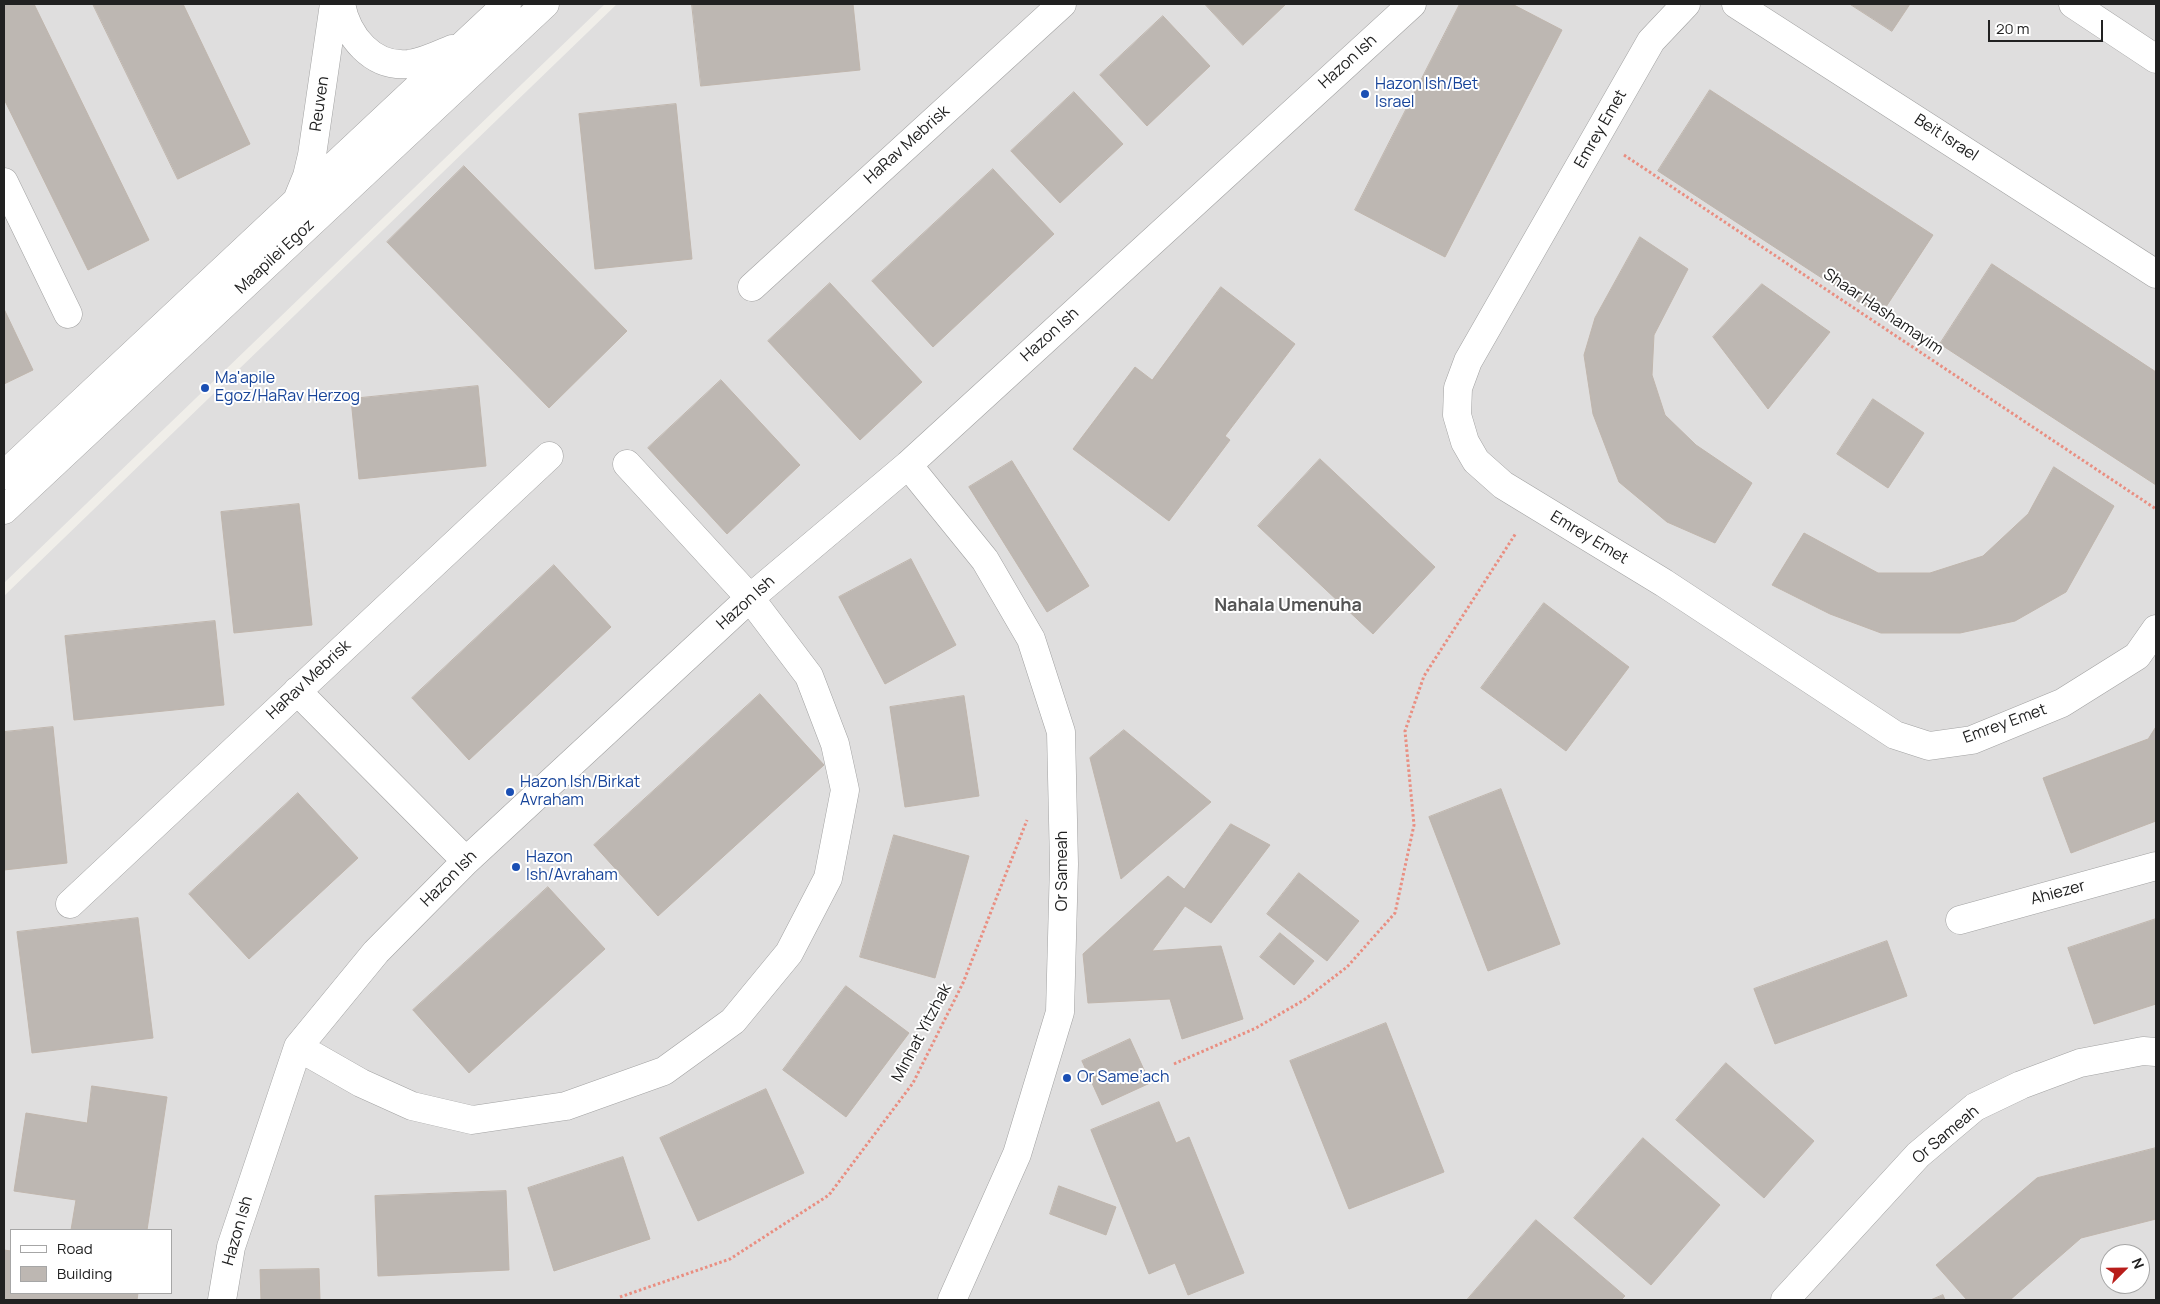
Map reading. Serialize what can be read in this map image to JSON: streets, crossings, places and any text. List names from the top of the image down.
{
  "streets": {
    "street": [
      "Hazon Ish",
      "Reuven",
      "Emrey Emet",
      "Beit Israel",
      "HaRav Mebrisk",
      "Maapilei Egoz",
      "Or Sameah",
      "Ahiezer"
    ],
    "path": ["Shaar Hashamayim", "Minhat Yitzhak"]
  },
  "crossings": [
    ["Hazon Ish", "Or Sameah"],
    ["Reuven", "Maapilei Egoz"],
    ["Emrey Emet", "Shaar Hashamayim"]
  ],
  "districts": ["Nahala Umenuha"],
  "places": [
    "Hazon Ish/Bet Israel",
    "Ma'apile Egoz/HaRav Herzog",
    "Hazon Ish/Birkat Avraham",
    "Hazon Ish/Avraham",
    "Or Same’ach"
  ],
  "legend": ["Road", "Building"],
  "scale_bar": "20 m",
  "north": "top right"
}
